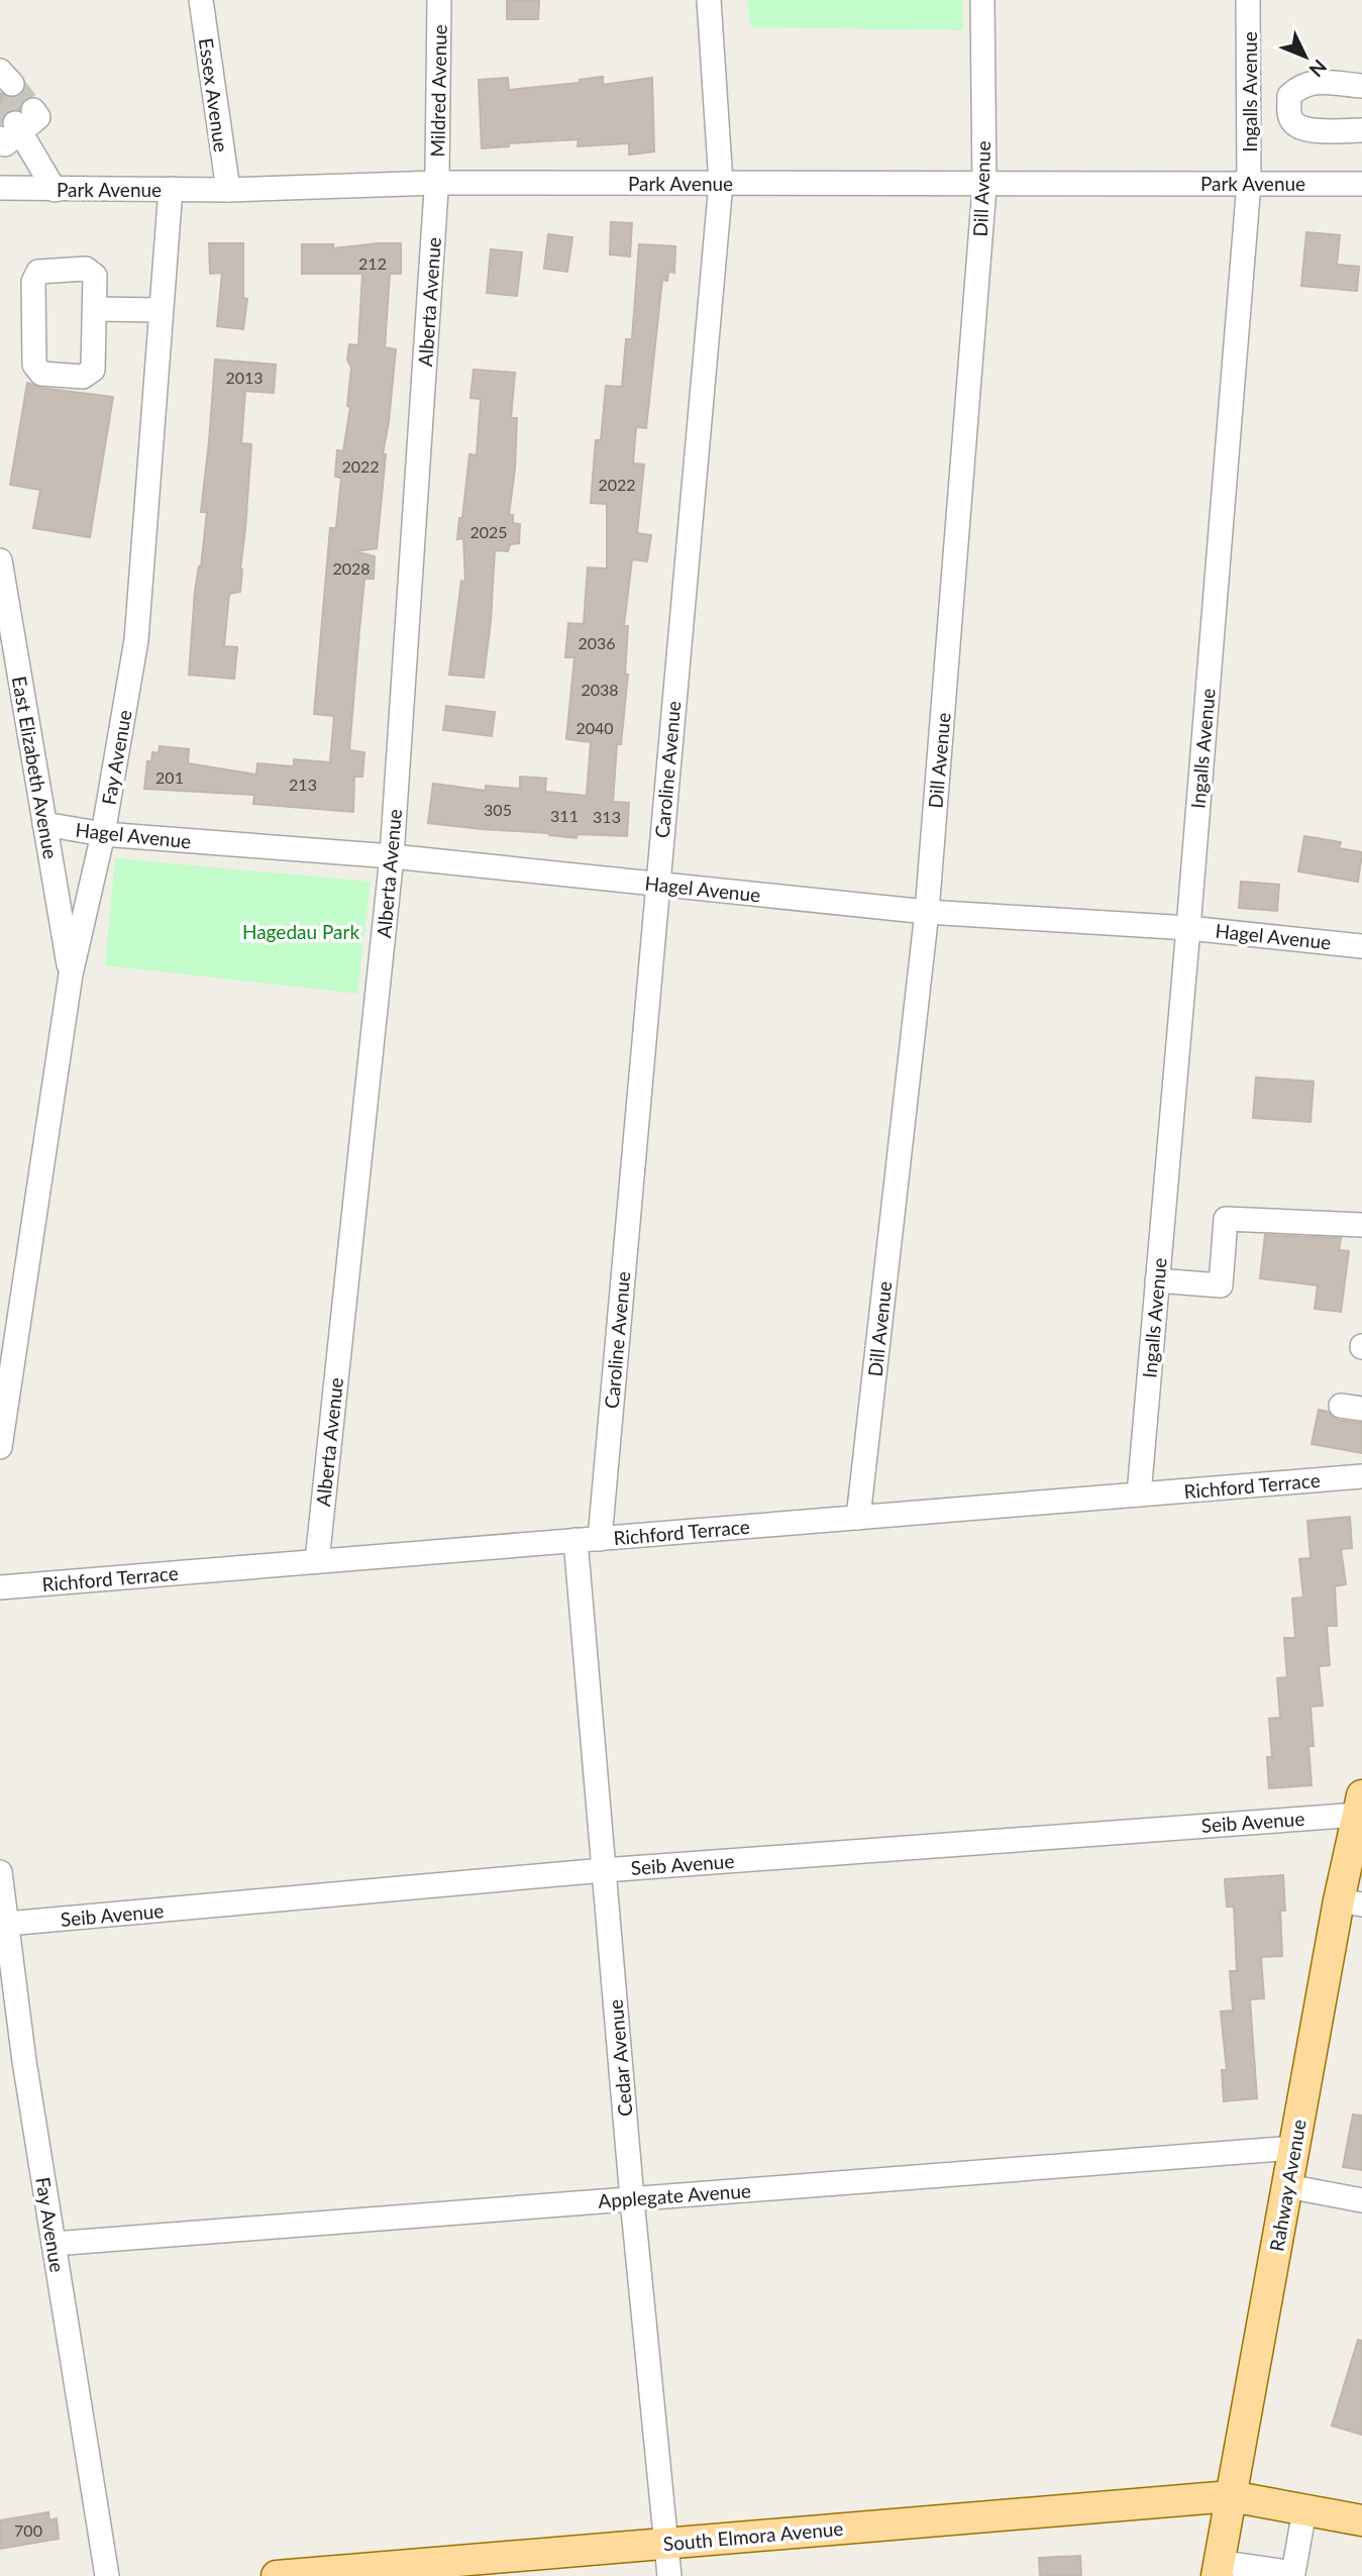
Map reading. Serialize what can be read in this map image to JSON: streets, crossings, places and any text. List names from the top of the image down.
{
  "streets": {
    "main road": ["Rahway Avenue", "South Elmora Avenue"],
    "street": [
      "Mildred Avenue",
      "Ingalls Avenue",
      "Essex Avenue",
      "Park Avenue",
      "Dill Avenue",
      "Alberta Avenue",
      "Fay Avenue",
      "East Elizabeth Avenue",
      "Caroline Avenue",
      "Hagel Avenue",
      "Richford Terrace",
      "Seib Avenue",
      "Cedar Avenue",
      "Applegate Avenue"
    ]
  },
  "crossings": [
    ["Mildred Avenue", "Park Avenue"],
    ["Mildred Avenue", "Alberta Avenue"],
    ["Ingalls Avenue", "Park Avenue"],
    ["Ingalls Avenue", "Hagel Avenue"],
    ["Ingalls Avenue", "Richford Terrace"],
    ["Essex Avenue", "Park Avenue"],
    ["Park Avenue", "Dill Avenue"],
    ["Park Avenue", "Alberta Avenue"],
    ["Park Avenue", "Fay Avenue"],
    ["Park Avenue", "Caroline Avenue"],
    ["Dill Avenue", "Hagel Avenue"],
    ["Dill Avenue", "Richford Terrace"],
    ["Alberta Avenue", "Hagel Avenue"],
    ["Alberta Avenue", "Richford Terrace"],
    ["Fay Avenue", "East Elizabeth Avenue"],
    ["Fay Avenue", "Hagel Avenue"],
    ["Fay Avenue", "Seib Avenue"],
    ["Fay Avenue", "Applegate Avenue"],
    ["East Elizabeth Avenue", "Hagel Avenue"],
    ["Caroline Avenue", "Hagel Avenue"],
    ["Caroline Avenue", "Richford Terrace"],
    ["Richford Terrace", "Cedar Avenue"],
    ["Seib Avenue", "Cedar Avenue"],
    ["Seib Avenue", "Rahway Avenue"],
    ["Cedar Avenue", "Applegate Avenue"],
    ["Cedar Avenue", "South Elmora Avenue"],
    ["Rahway Avenue", "Applegate Avenue"],
    ["Rahway Avenue", "South Elmora Avenue"]
  ],
  "parks": ["Hagedau Park"],
  "house_numbers": [
    "212",
    "2013",
    "2022",
    "2022",
    "2025",
    "2028",
    "2036",
    "2038",
    "2040",
    "201",
    "213",
    "305",
    "311",
    "313",
    "700"
  ],
  "north": "bottom right"
}
